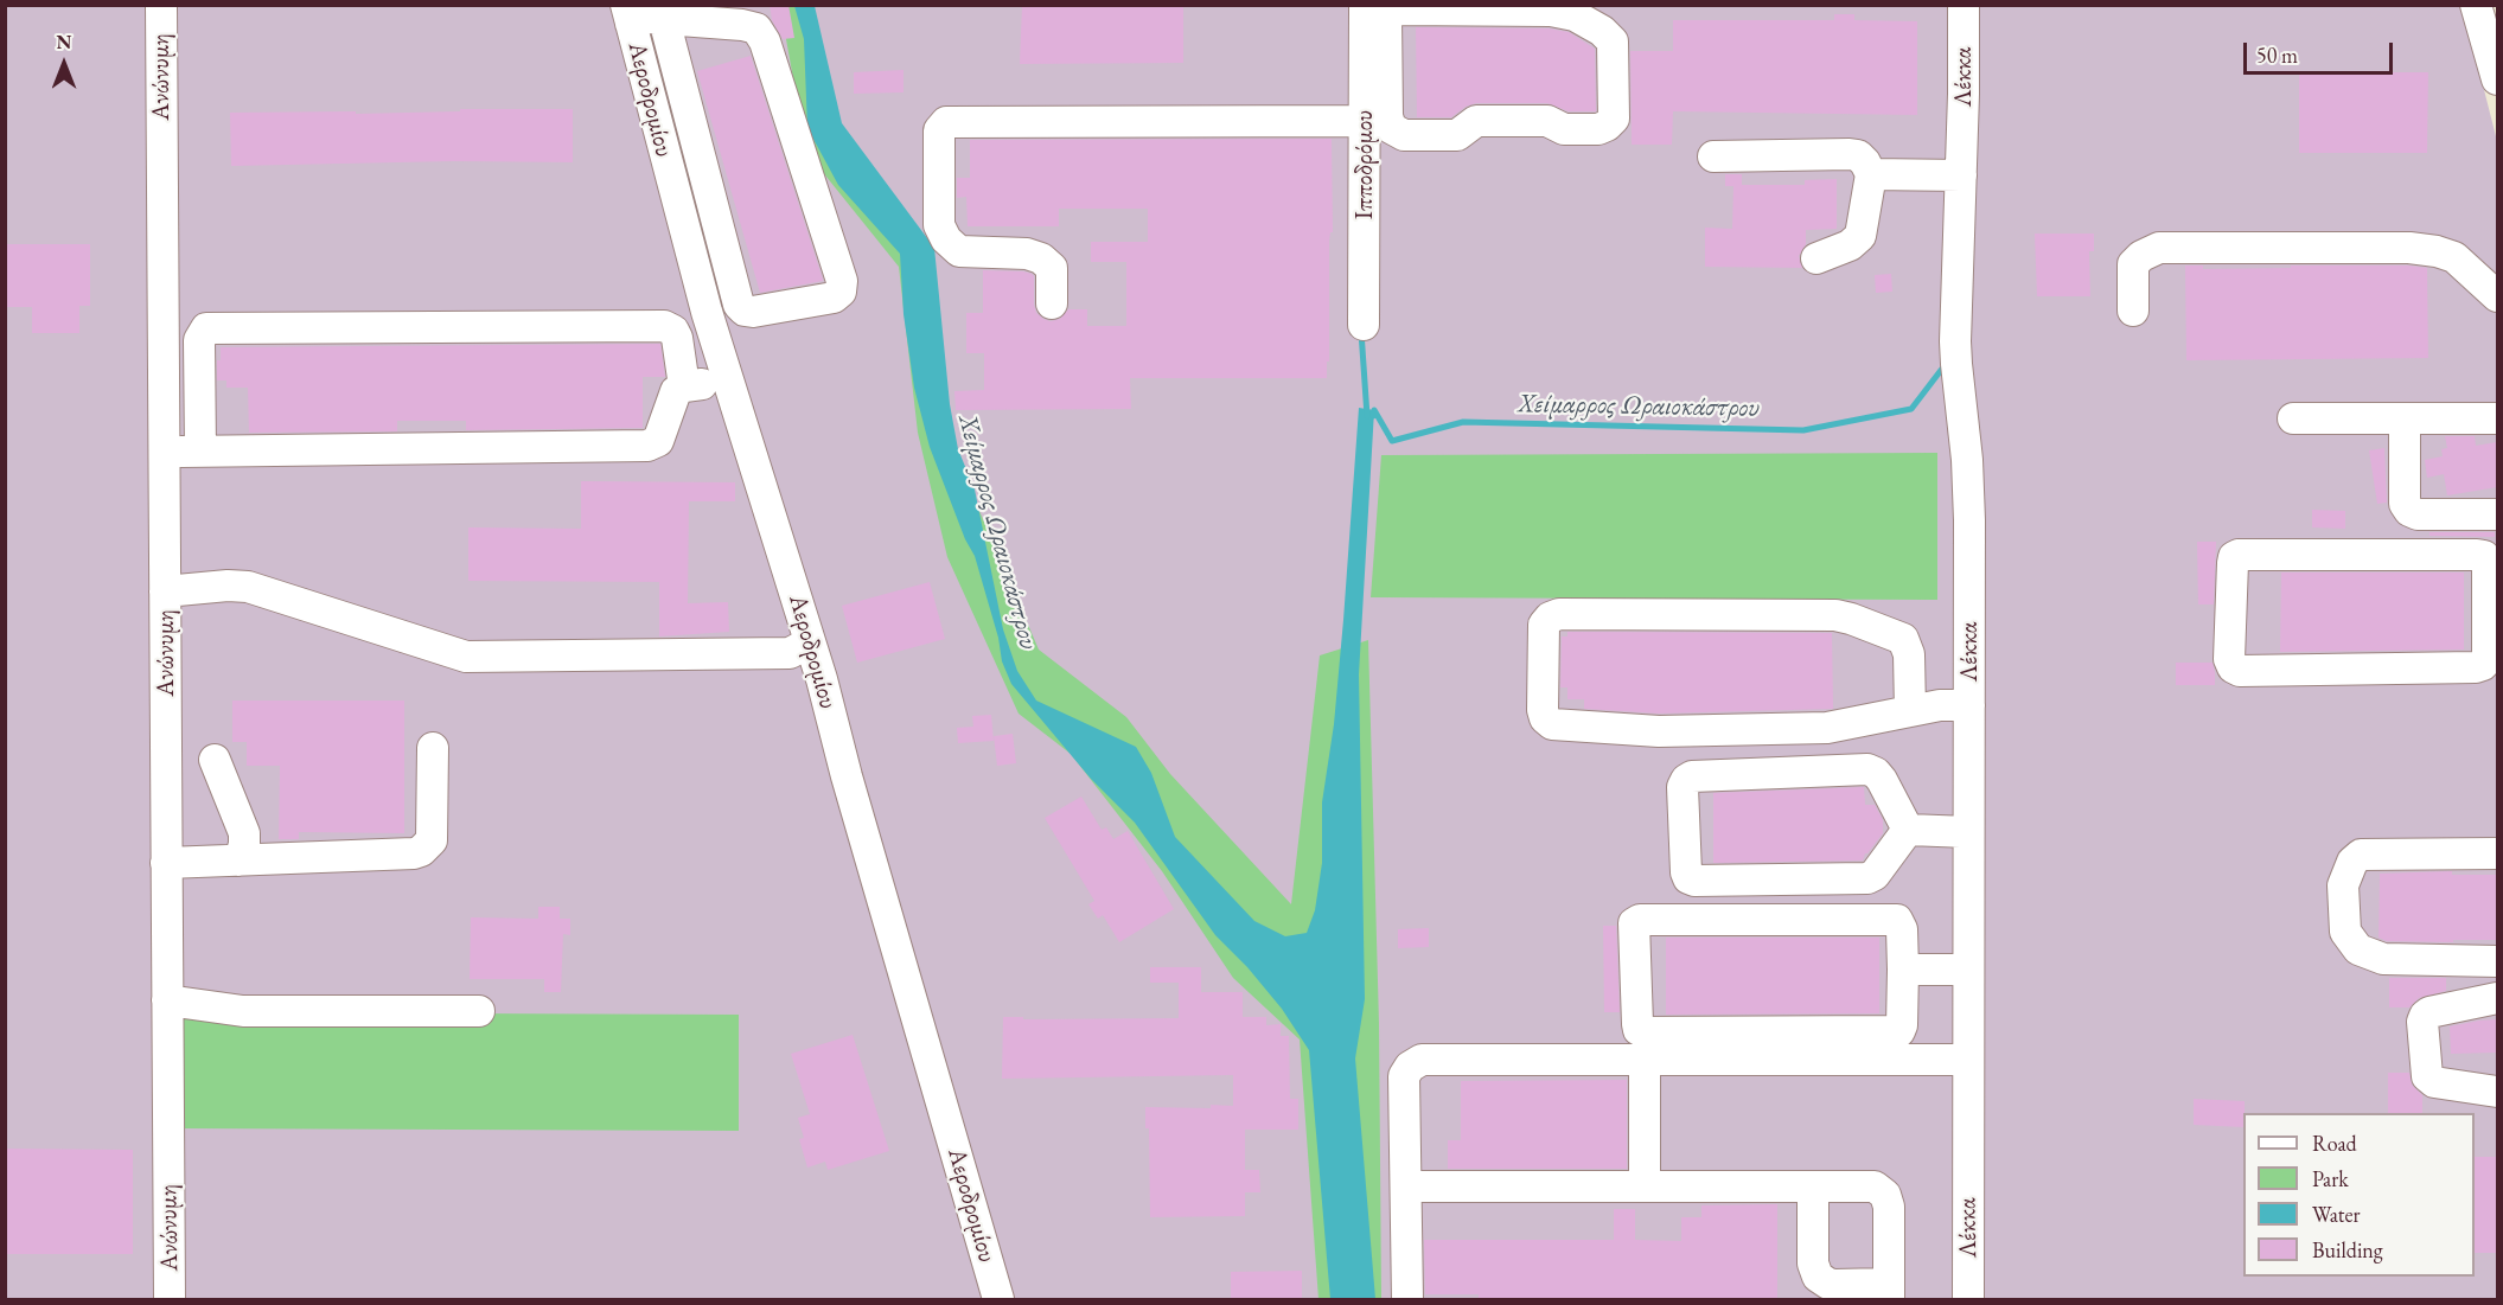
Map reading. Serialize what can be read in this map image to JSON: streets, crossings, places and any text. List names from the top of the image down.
{
  "streets": {
    "street": [
      "Ανώνυμη",
      "Λέκκα",
      "Αεροδρομίου",
      "Ιπποδρόμου"
    ]
  },
  "water": ["Χείμαρρος Ωραιοκάστρου"],
  "legend": [
    "Road",
    "Park",
    "Water",
    "Building"
  ],
  "scale_bar": "50 m",
  "north": "top"
}
